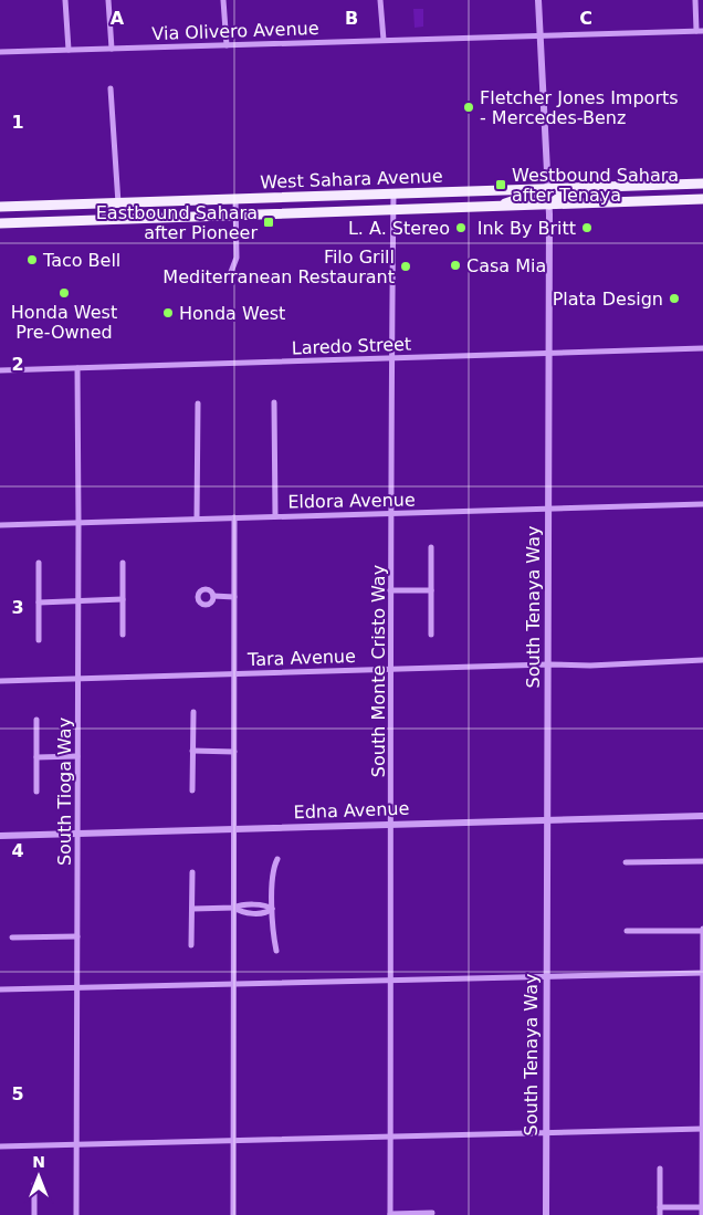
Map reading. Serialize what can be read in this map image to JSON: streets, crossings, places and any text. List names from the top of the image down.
{
  "streets": {
    "main road": ["West Sahara Avenue"],
    "street": [
      "Via Olivero Avenue",
      "Laredo Street",
      "Eldora Avenue",
      "South Tenaya Way",
      "Tara Avenue",
      "South Monte Cristo Way",
      "South Tioga Way",
      "Edna Avenue"
    ]
  },
  "crossings": [
    ["Via Olivero Avenue", "South Tenaya Way"],
    ["West Sahara Avenue", "South Tenaya Way"],
    ["West Sahara Avenue", "South Monte Cristo Way"],
    ["Laredo Street", "South Tenaya Way"],
    ["Laredo Street", "South Monte Cristo Way"],
    ["Laredo Street", "South Tioga Way"],
    ["Eldora Avenue", "South Tenaya Way"],
    ["Eldora Avenue", "South Monte Cristo Way"],
    ["Eldora Avenue", "South Tioga Way"],
    ["South Tenaya Way", "Tara Avenue"],
    ["South Tenaya Way", "Edna Avenue"],
    ["Tara Avenue", "South Monte Cristo Way"],
    ["Tara Avenue", "South Tioga Way"],
    ["South Monte Cristo Way", "Edna Avenue"],
    ["South Tioga Way", "Edna Avenue"]
  ],
  "places": {
    "other": [
      "Fletcher Jones Imports - Mercedes-Benz",
      "L. A. Stereo",
      "Ink By Britt",
      "Taco Bell",
      "Casa Mia",
      "Filo Grill Mediterranean Restaurant",
      "Honda West Pre-Owned",
      "Plata Design",
      "Honda West"
    ],
    "transit": ["Westbound Sahara after Tenaya", "Eastbound Sahara after Pioneer"]
  },
  "north": "top",
  "grid": {
    "columns": ["A", "B", "C"],
    "rows": [
      "1",
      "2",
      "3",
      "4",
      "5"
    ]
  }
}
